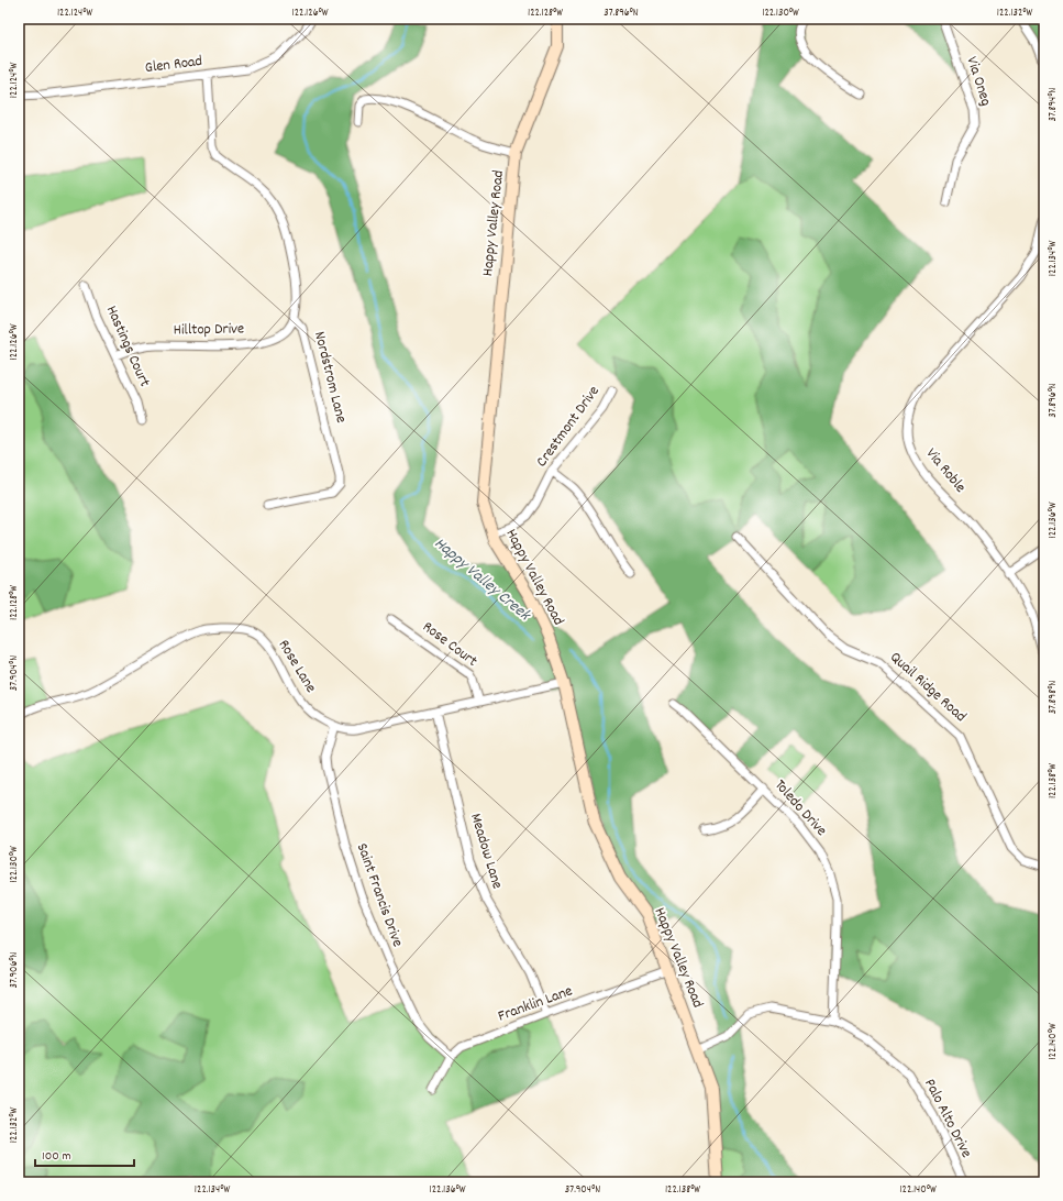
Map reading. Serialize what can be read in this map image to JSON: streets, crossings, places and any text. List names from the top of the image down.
{
  "streets": {
    "street": [
      "Glen Road",
      "Via Oneg",
      "Happy Valley Road",
      "Hilltop Drive",
      "Hastings Court",
      "Nordstrom Lane",
      "Crestmont Drive",
      "Via Roble",
      "Rose Court",
      "Rose Lane",
      "Quail Ridge Road",
      "Toledo Drive",
      "Meadow Lane",
      "Saint Francis Drive",
      "Franklin Lane",
      "Palo Alto Drive"
    ]
  },
  "crossings": [
    ["Glen Road", "Nordstrom Lane"],
    ["Happy Valley Road", "Crestmont Drive"],
    ["Happy Valley Road", "Rose Lane"],
    ["Happy Valley Road", "Franklin Lane"],
    ["Happy Valley Road", "Palo Alto Drive"],
    ["Hilltop Drive", "Hastings Court"],
    ["Hilltop Drive", "Nordstrom Lane"],
    ["Rose Court", "Rose Lane"],
    ["Rose Lane", "Meadow Lane"],
    ["Rose Lane", "Saint Francis Drive"],
    ["Toledo Drive", "Palo Alto Drive"],
    ["Meadow Lane", "Franklin Lane"],
    ["Saint Francis Drive", "Franklin Lane"]
  ],
  "water": ["Happy Valley Creek"],
  "scale_bar": "100 m",
  "coordinates": [
    "122.124°W",
    "122.126°W",
    "122.128°W",
    "37.896°N",
    "122.130°W",
    "122.132°W",
    "37.894°N",
    "122.134°W",
    "122.136°W",
    "37.904°N",
    "37.898°N",
    "122.138°W",
    "37.906°N",
    "122.140°W"
  ]
}
